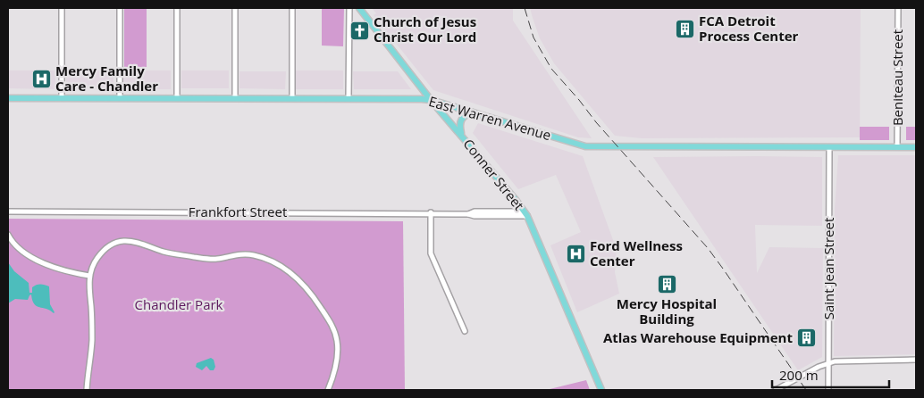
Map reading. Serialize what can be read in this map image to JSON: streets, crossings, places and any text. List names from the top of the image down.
{
  "streets": {
    "main road": ["East Warren Avenue", "Conner Street"],
    "street": ["Beniteau Street", "Frankfort Street", "Saint Jean Street"]
  },
  "crossings": [
    ["Beniteau Street", "East Warren Avenue"],
    ["East Warren Avenue", "Conner Street"],
    ["East Warren Avenue", "Saint Jean Street"],
    ["Conner Street", "Frankfort Street"]
  ],
  "parks": ["Chandler Park"],
  "places": {
    "building": ["FCA Detroit Process Center", "Mercy Hospital Building", "Atlas Warehouse Equipment"],
    "church": ["Church of Jesus Christ Our Lord"],
    "hospital": ["Mercy Family Care - Chandler", "Ford Wellness Center"]
  },
  "scale_bar": "200 m"
}
